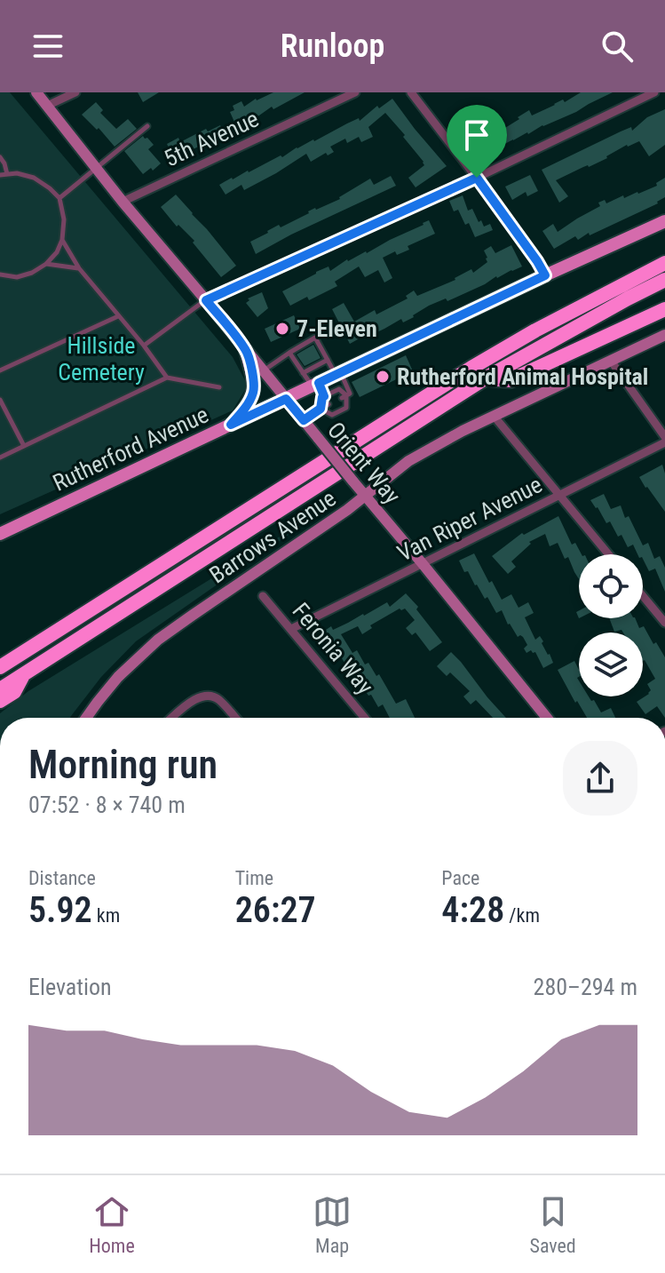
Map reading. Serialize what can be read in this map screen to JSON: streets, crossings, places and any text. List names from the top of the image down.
{
  "streets": {
    "main road": ["Rutherford Avenue"],
    "street": [
      "5th Avenue",
      "Orient Way",
      "Van Riper Avenue",
      "Barrows Avenue",
      "Feronia Way"
    ]
  },
  "crossings": [
    ["5th Avenue", "Orient Way"],
    ["Rutherford Avenue", "Orient Way"],
    ["Orient Way", "Van Riper Avenue"],
    ["Orient Way", "Barrows Avenue"],
    ["Van Riper Avenue", "Feronia Way"]
  ],
  "parks": ["Hillside Cemetery"],
  "places": ["7-Eleven", "Rutherford Animal Hospital"],
  "page": {
    "header": "Runloop",
    "heading": ["Morning run", "07:52 · 8 × 740 m"],
    "stats": [
      ["Distance", "5.92 km"],
      ["Time", "26:27"],
      ["Pace", "4:28 /km"]
    ],
    "chart": ["Elevation", "280–294 m"],
    "tabs": ["Home", "Map", "Saved"]
  }
}
